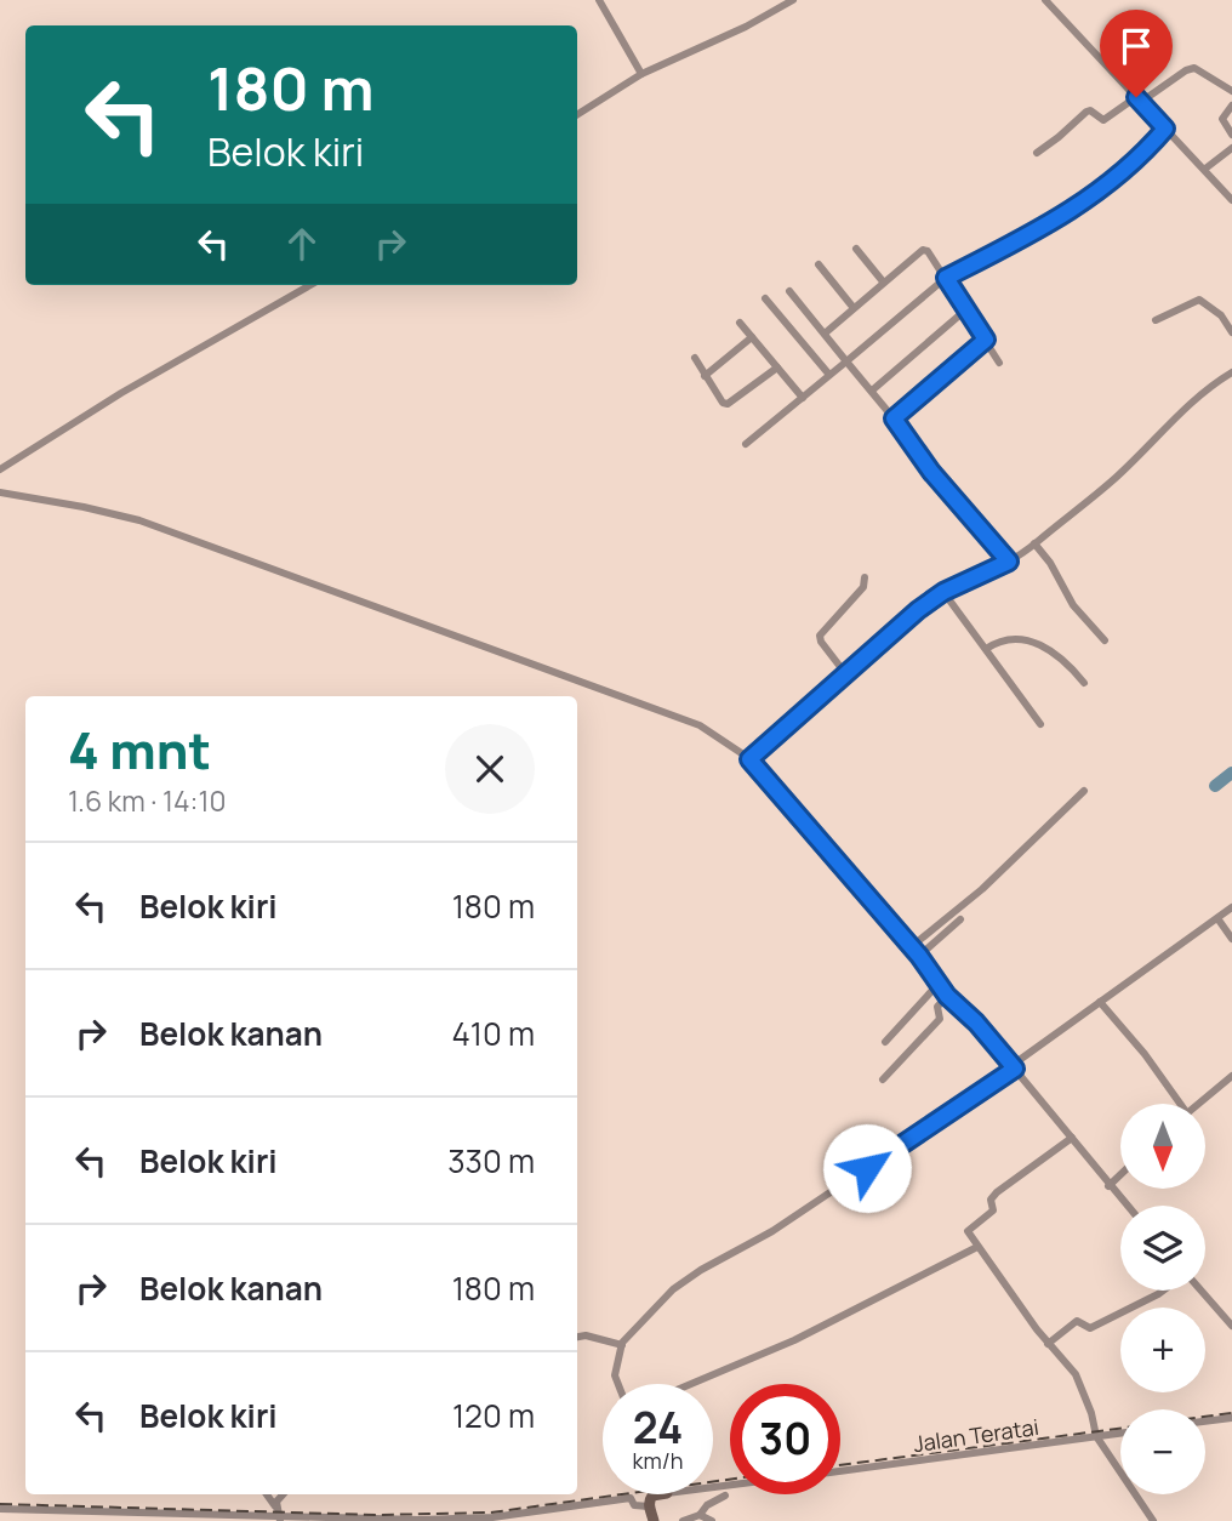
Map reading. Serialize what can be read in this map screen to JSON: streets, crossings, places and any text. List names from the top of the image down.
{
  "streets": {
    "street": ["Jalan Teratai"]
  },
  "north": "bottom",
  "page": {
    "turn": ["180 m", "Belok kiri"],
    "heading": ["4 mnt", "1.6 km · 14:10"],
    "list": [
      {
        "name": "Belok kiri",
        "value": "180 m"
      },
      {
        "name": "Belok kanan",
        "value": "410 m"
      },
      {
        "name": "Belok kiri",
        "value": "330 m"
      },
      {
        "name": "Belok kanan",
        "value": "180 m"
      },
      {
        "name": "Belok kiri",
        "value": "120 m"
      }
    ],
    "map_buttons": ["+", "−"],
    "speed": "24 km/h",
    "limit": "30"
  }
}
